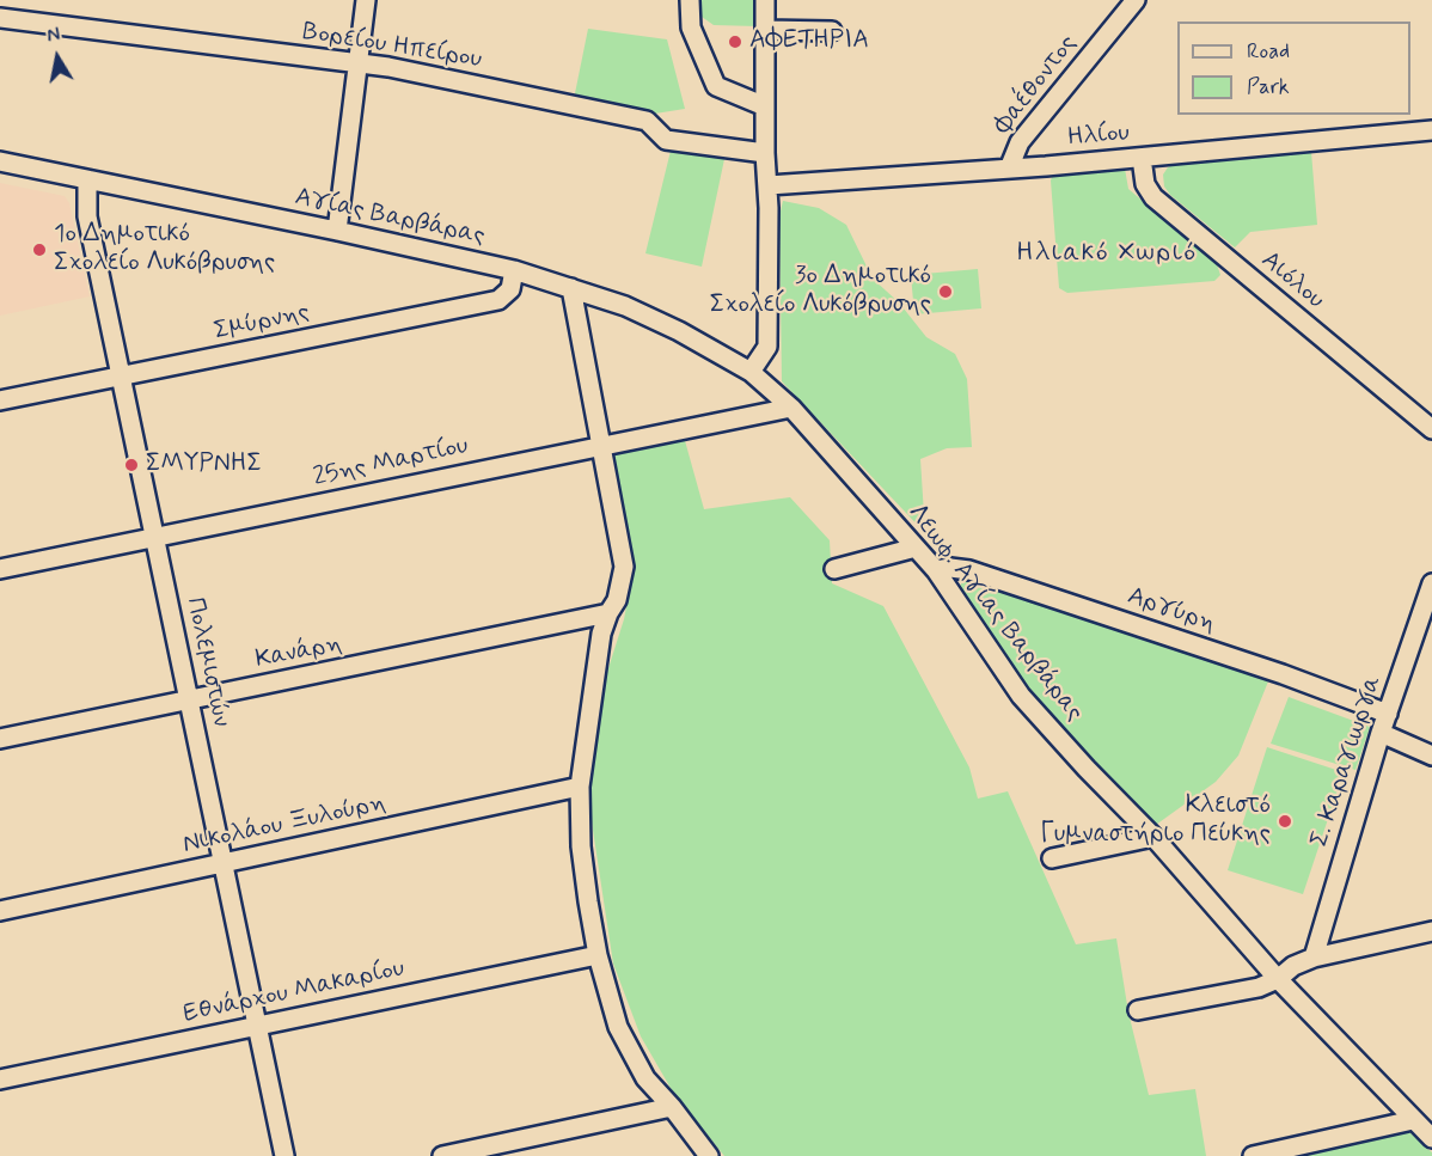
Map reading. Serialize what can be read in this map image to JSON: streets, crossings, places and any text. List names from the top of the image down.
{
  "streets": {
    "street": [
      "Βορείου Ηπείρου",
      "Φαέθοντος",
      "Ηλίου",
      "Αγίας Βαρβάρας",
      "Αιόλου",
      "Σμύρνης",
      "25ης Μαρτίου",
      "Αργύρη",
      "Λεωφ. Αγίας Βαρβάρας",
      "Κανάρη",
      "Πολεμιστών",
      "Σ. Καραγιωργα",
      "Νικολάου Ξυλούρη",
      "Εθνάρχου Μακαρίου"
    ]
  },
  "crossings": [
    ["Φαέθοντος", "Ηλίου"],
    ["Ηλίου", "Αιόλου"],
    ["Αγίας Βαρβάρας", "Σμύρνης"],
    ["Αγίας Βαρβάρας", "Λεωφ. Αγίας Βαρβάρας"],
    ["Αγίας Βαρβάρας", "Πολεμιστών"],
    ["Σμύρνης", "Πολεμιστών"],
    ["25ης Μαρτίου", "Λεωφ. Αγίας Βαρβάρας"],
    ["25ης Μαρτίου", "Πολεμιστών"],
    ["Αργύρη", "Λεωφ. Αγίας Βαρβάρας"],
    ["Αργύρη", "Σ. Καραγιωργα"],
    ["Κανάρη", "Πολεμιστών"],
    ["Πολεμιστών", "Νικολάου Ξυλούρη"],
    ["Πολεμιστών", "Εθνάρχου Μακαρίου"]
  ],
  "districts": ["Ηλιακό Χωριό"],
  "places": [
    "ΑΦΕΤΗΡΙΑ",
    "1ο Δημοτικό Σχολείο Λυκόβρυσης",
    "3ο Δημοτικό Σχολείο Λυκόβρυσης",
    "ΣΜΥΡΝΗΣ",
    "Κλειστό Γυμναστήριο Πεύκης"
  ],
  "legend": ["Road", "Park"],
  "north": "top"
}
